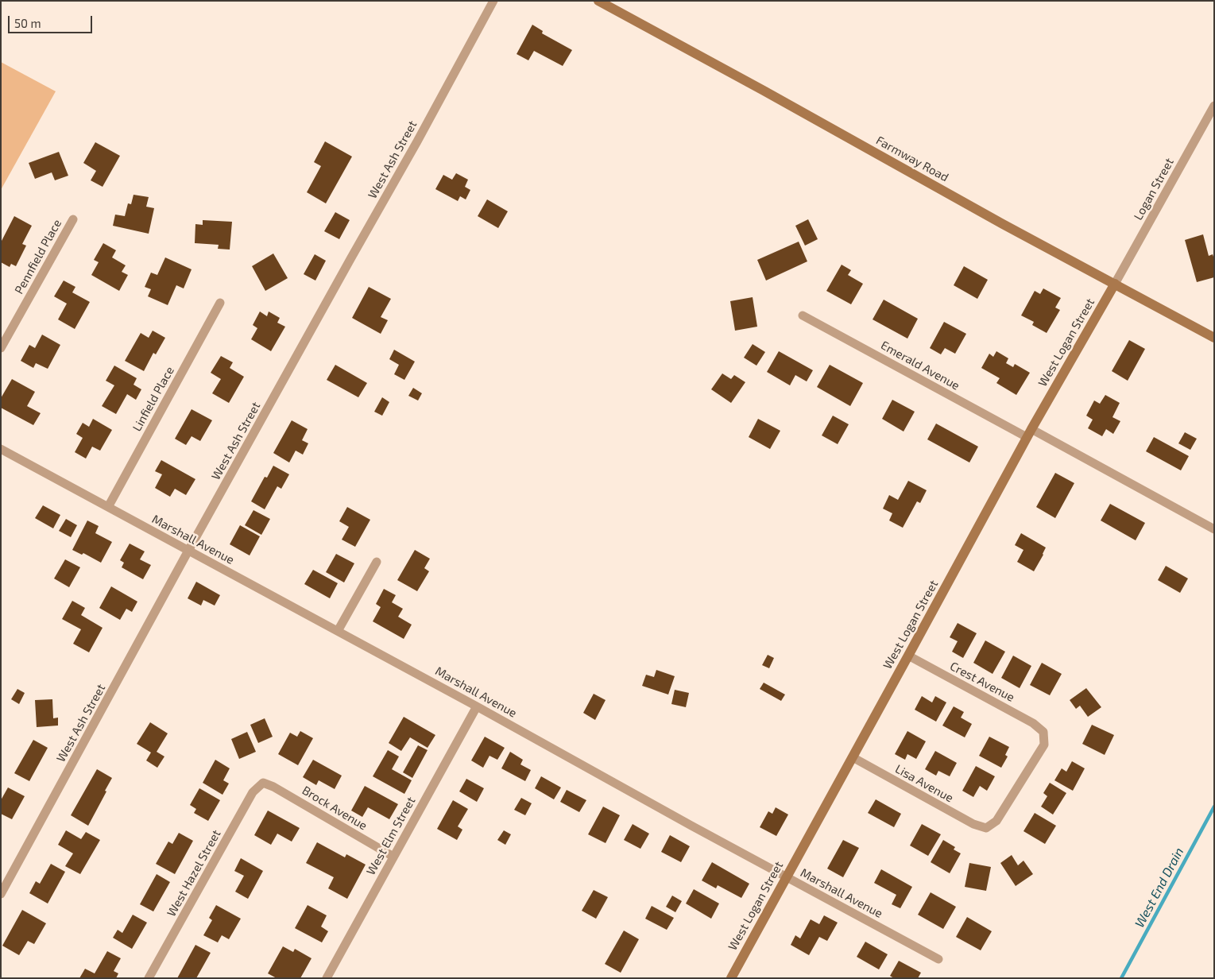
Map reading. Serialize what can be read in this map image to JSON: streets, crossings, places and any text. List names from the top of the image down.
{
  "streets": {
    "street": [
      "Farmway Road",
      "West Ash Street",
      "Logan Street",
      "Pennfield Place",
      "West Logan Street",
      "Emerald Avenue",
      "Linfield Place",
      "Marshall Avenue",
      "Crest Avenue",
      "Lisa Avenue",
      "Brock Avenue",
      "West Elm Street",
      "West Hazel Street"
    ]
  },
  "crossings": [
    ["Farmway Road", "Logan Street"],
    ["Farmway Road", "West Logan Street"],
    ["West Ash Street", "Marshall Avenue"],
    ["Logan Street", "West Logan Street"],
    ["West Logan Street", "Emerald Avenue"],
    ["West Logan Street", "Marshall Avenue"],
    ["West Logan Street", "Crest Avenue"],
    ["West Logan Street", "Lisa Avenue"],
    ["Linfield Place", "Marshall Avenue"],
    ["Marshall Avenue", "West Elm Street"],
    ["Crest Avenue", "Lisa Avenue"],
    ["Brock Avenue", "West Elm Street"],
    ["Brock Avenue", "West Hazel Street"]
  ],
  "water": ["West End Drain"],
  "scale_bar": "50 m"
}
